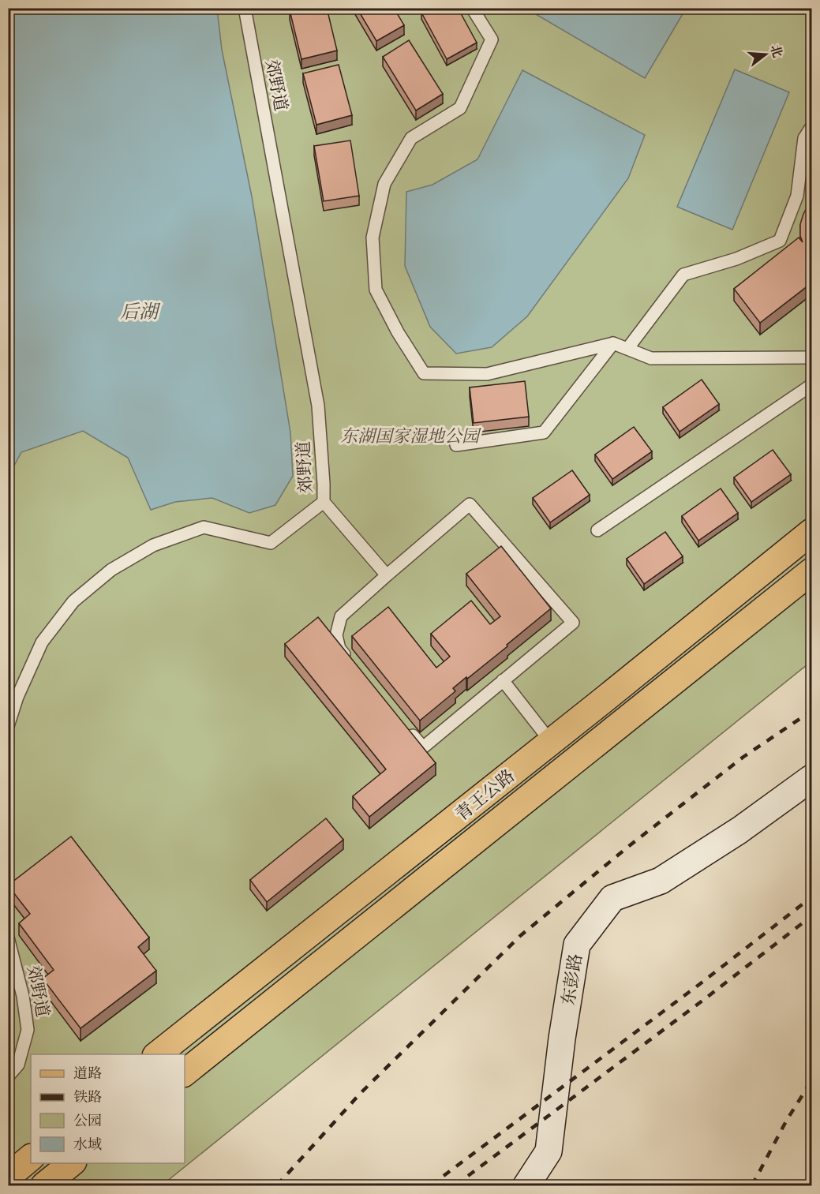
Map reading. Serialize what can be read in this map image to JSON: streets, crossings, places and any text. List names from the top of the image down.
{
  "streets": {
    "main road": ["青王公路"],
    "street": ["东彭路"],
    "lane": ["郊野道"]
  },
  "water": ["后湖"],
  "parks": ["东湖国家湿地公园"],
  "legend": [
    "道路",
    "铁路",
    "公园",
    "水域"
  ],
  "north": "right"
}
